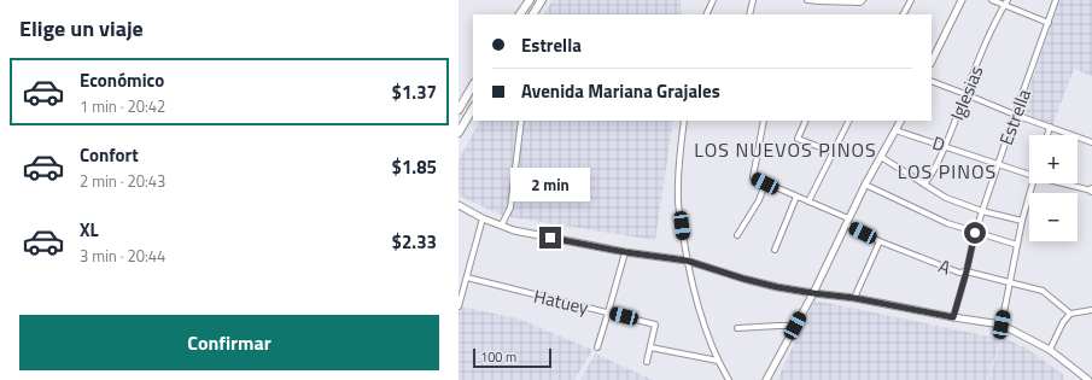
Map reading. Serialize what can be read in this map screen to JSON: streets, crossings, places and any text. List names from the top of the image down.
{
  "streets": {
    "street": [
      "Iglesias",
      "Estrella",
      "D",
      "A",
      "Hatuey"
    ]
  },
  "crossings": [
    ["Iglesias", "D"],
    ["Estrella", "D"],
    ["Estrella", "A"]
  ],
  "districts": ["LOS NUEVOS PINOS", "LOS PINOS"],
  "scale_bar": "100 m",
  "page": {
    "heading": "Elige un viaje",
    "banner": ["Estrella", "Avenida Mariana Grajales"],
    "list": [
      {
        "name": "Económico",
        "note": "1 min · 20:42",
        "value": "$1.37"
      },
      {
        "name": "Confort",
        "note": "2 min · 20:43",
        "value": "$1.85"
      },
      {
        "name": "XL",
        "note": "3 min · 20:44",
        "value": "$2.33"
      }
    ],
    "map_buttons": ["+", "−"],
    "bubble": "2 min",
    "buttons": "Confirmar",
    "scale": "100 m"
  }
}
